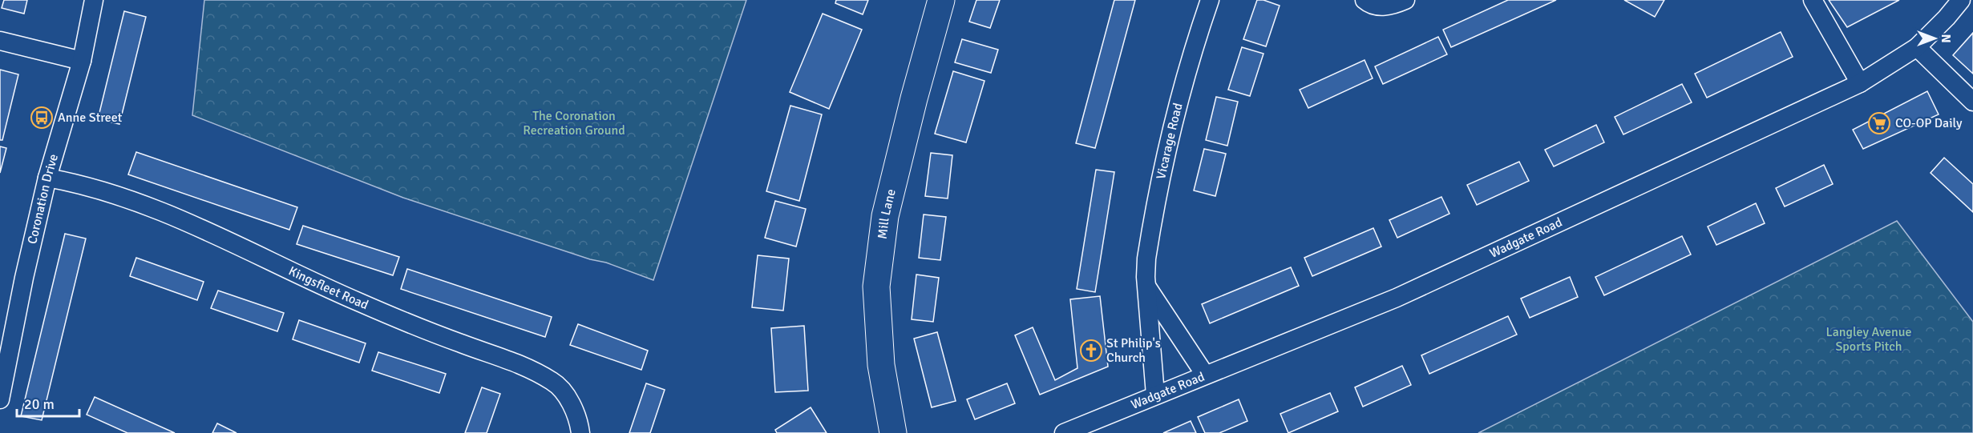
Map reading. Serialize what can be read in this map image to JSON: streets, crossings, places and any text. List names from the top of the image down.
{
  "streets": {
    "street": [
      "Vicarage Road",
      "Coronation Drive",
      "Mill Lane",
      "Wadgate Road",
      "Kingsfleet Road"
    ]
  },
  "crossings": [
    ["Vicarage Road", "Wadgate Road"],
    ["Coronation Drive", "Kingsfleet Road"]
  ],
  "parks": ["The Coronation Recreation Ground", "Langley Avenue Sports Pitch"],
  "places": {
    "bus stop": ["Anne Street"],
    "supermarket": ["CO-OP Daily"],
    "church": ["St Philip's Church"]
  },
  "scale_bar": "20 m",
  "north": "right"
}
